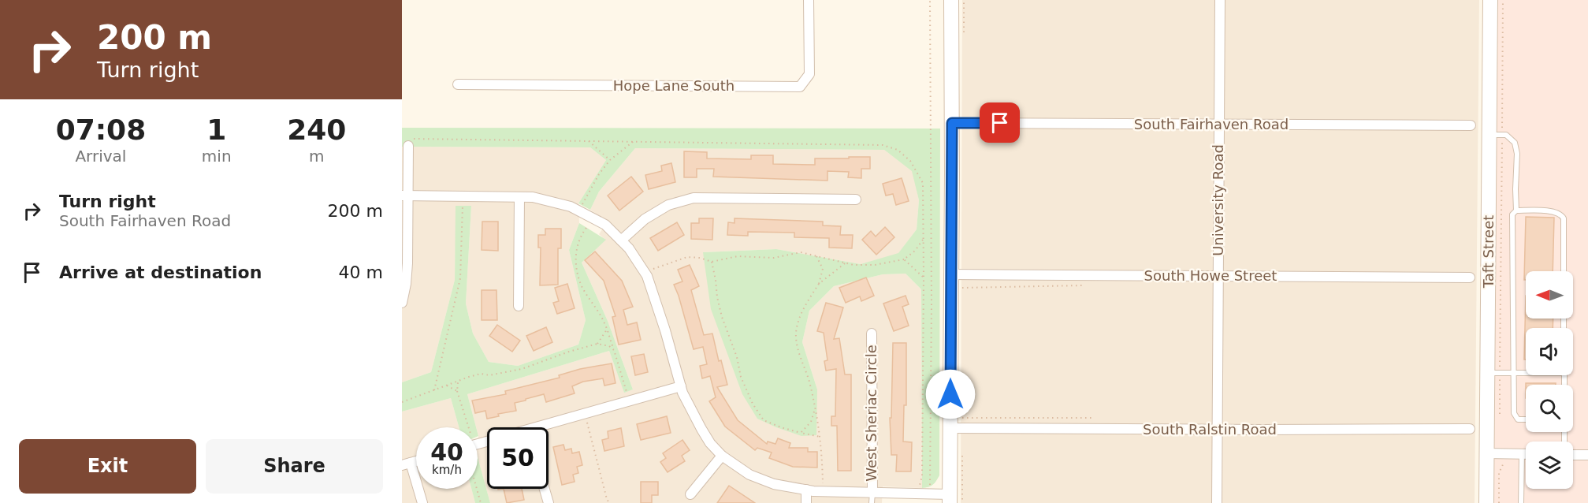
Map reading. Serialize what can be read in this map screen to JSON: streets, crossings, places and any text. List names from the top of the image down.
{
  "streets": {
    "street": [
      "Hope Lane South",
      "South Fairhaven Road",
      "University Road",
      "Taft Street",
      "South Howe Street",
      "West Sheriac Circle",
      "South Ralstin Road"
    ]
  },
  "crossings": [
    ["South Fairhaven Road", "University Road"],
    ["University Road", "South Howe Street"],
    ["University Road", "South Ralstin Road"]
  ],
  "north": "left",
  "page": {
    "turn": ["200 m", "Turn right"],
    "eta": [
      "07:08",
      "Arrival",
      "1",
      "min",
      "240",
      "m"
    ],
    "list": [
      {
        "name": "Turn right",
        "note": "South Fairhaven Road",
        "value": "200 m"
      },
      {
        "name": "Arrive at destination",
        "value": "40 m"
      }
    ],
    "speed": "40 km/h",
    "limit": "50",
    "buttons": ["Exit", "Share"]
  }
}
